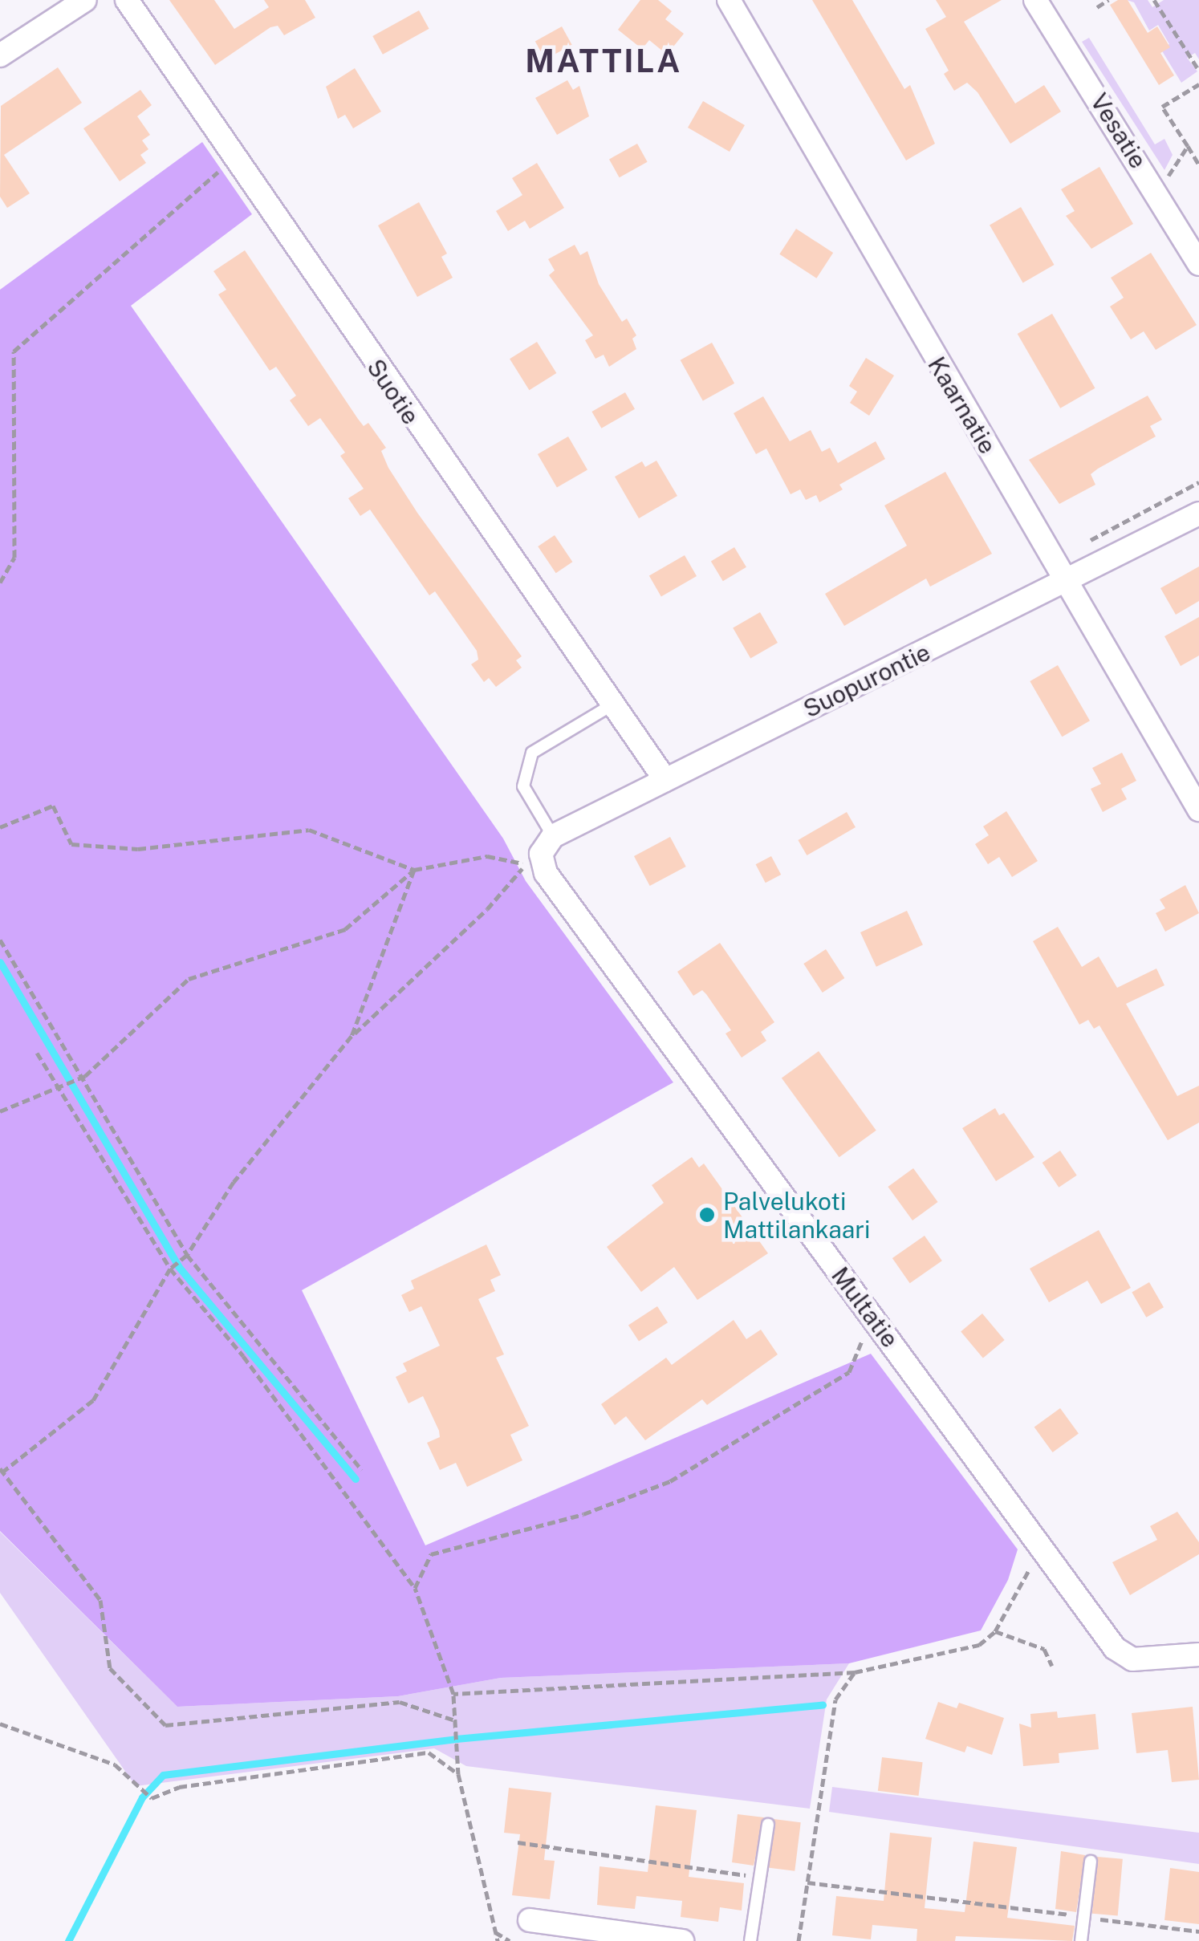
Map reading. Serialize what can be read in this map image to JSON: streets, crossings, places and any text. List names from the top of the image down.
{
  "streets": {
    "street": [
      "Vesatie",
      "Suotie",
      "Kaarnatie",
      "Suopurontie",
      "Multatie"
    ]
  },
  "crossings": [
    ["Suotie", "Suopurontie"],
    ["Kaarnatie", "Suopurontie"],
    ["Suopurontie", "Multatie"]
  ],
  "districts": ["MATTILA"],
  "places": ["Palvelukoti Mattilankaari"]
}
